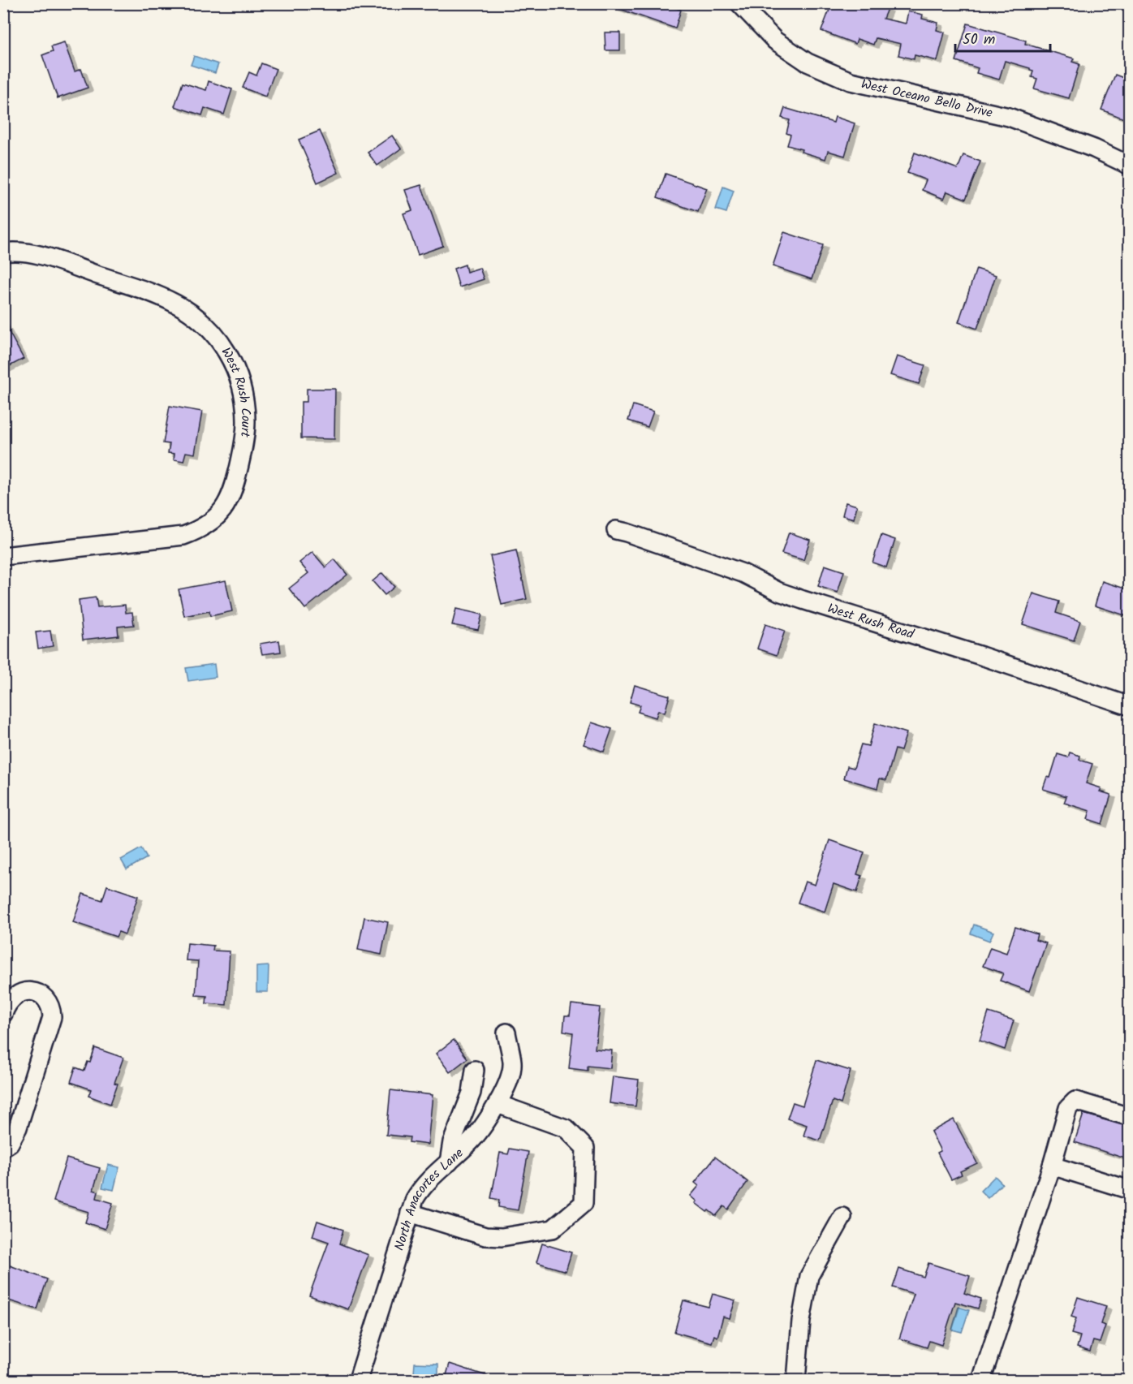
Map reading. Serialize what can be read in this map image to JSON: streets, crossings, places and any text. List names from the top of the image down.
{
  "streets": {
    "street": [
      "West Oceano Bello Drive",
      "West Rush Court",
      "West Rush Road",
      "North Anacortes Lane"
    ]
  },
  "scale_bar": "50 m"
}
